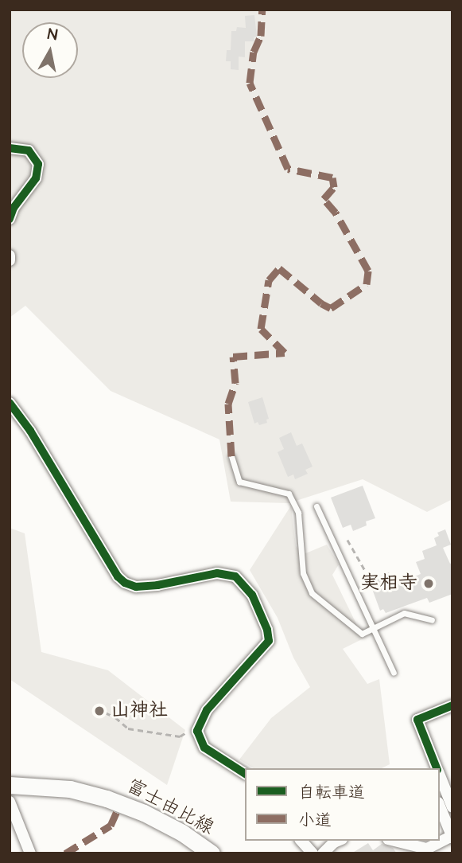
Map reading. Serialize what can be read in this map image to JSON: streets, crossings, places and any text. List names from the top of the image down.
{
  "streets": {
    "main road": ["富士由比線"]
  },
  "places": ["実相寺", "山神社"],
  "legend": ["自転車道", "小道"],
  "north": "top"
}
